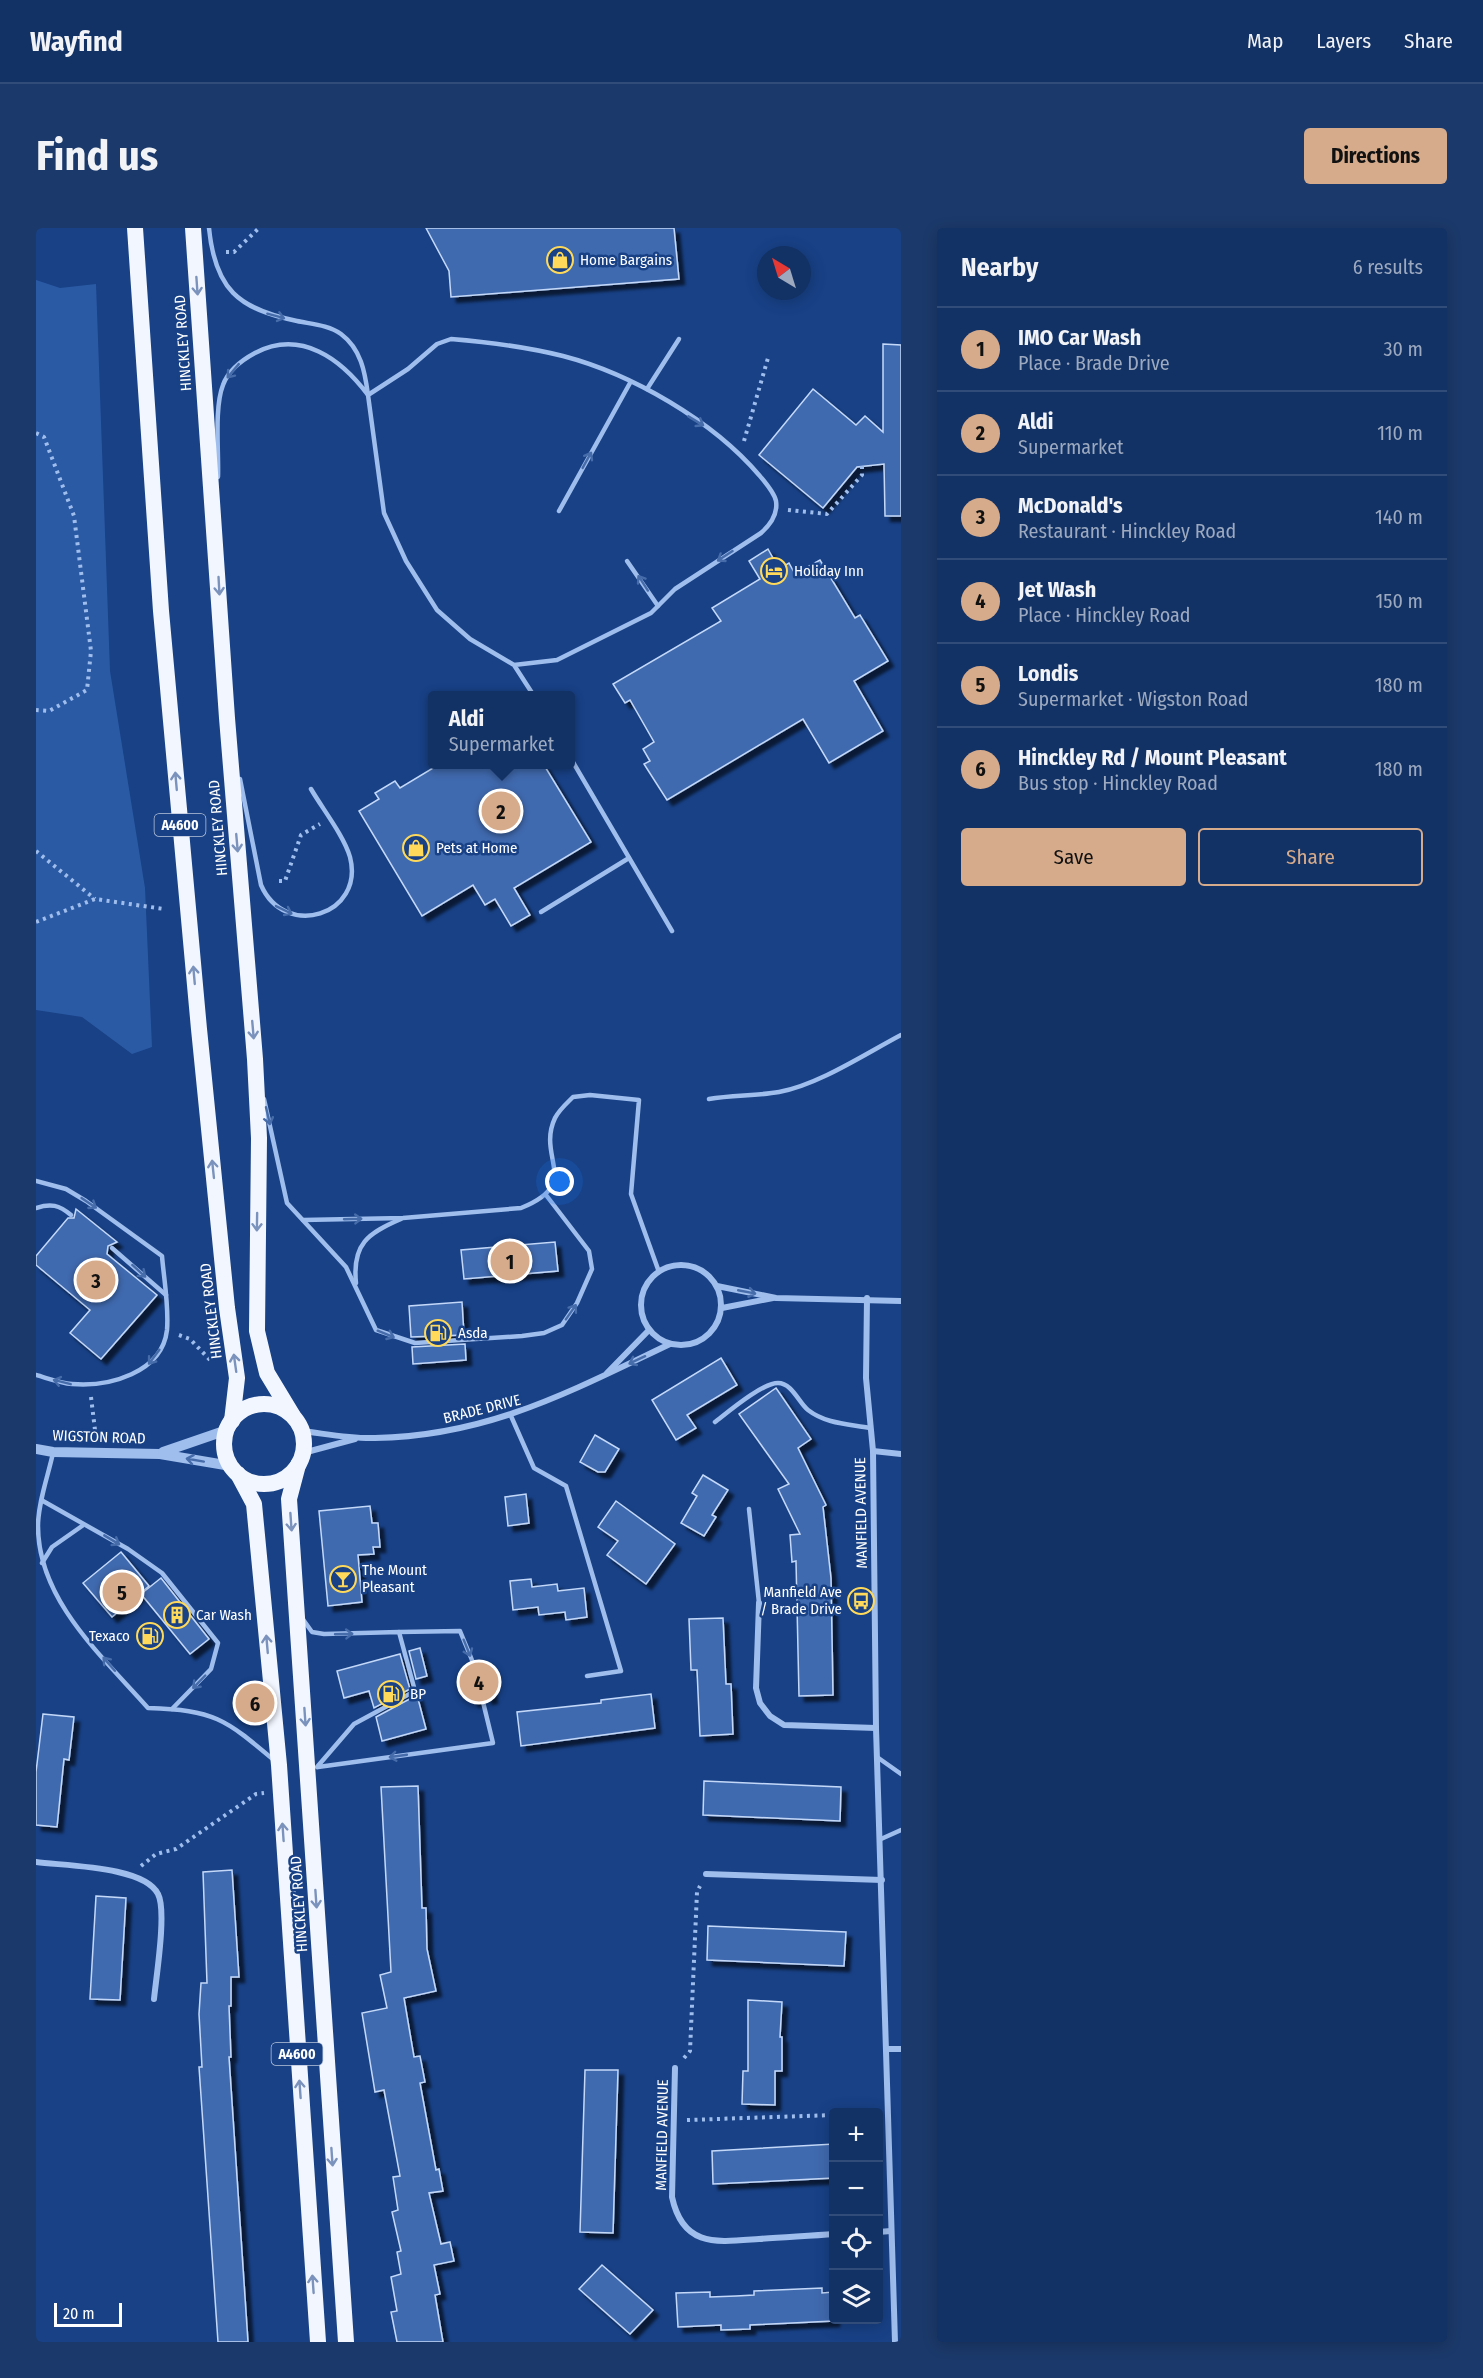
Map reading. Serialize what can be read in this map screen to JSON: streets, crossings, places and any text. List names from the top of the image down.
{
  "streets": {
    "highway": ["HINCKLEY ROAD", "A4600"],
    "street": ["BRADE DRIVE", "WIGSTON ROAD", "MANFIELD AVENUE"]
  },
  "crossings": [
    ["HINCKLEY ROAD", "A4600"],
    ["HINCKLEY ROAD", "BRADE DRIVE"],
    ["HINCKLEY ROAD", "WIGSTON ROAD"],
    ["A4600", "BRADE DRIVE"],
    ["A4600", "WIGSTON ROAD"],
    ["BRADE DRIVE", "WIGSTON ROAD"]
  ],
  "places": {
    "shop": ["Home Bargains", "Pets at Home"],
    "hotel": ["Holiday Inn"],
    "fuel station": ["Asda", "Texaco", "BP"],
    "bar": ["The Mount Pleasant"],
    "bus stop": ["Manfield Ave / Brade Drive"],
    "building": ["Car Wash"]
  },
  "scale_bar": "20 m",
  "north": "top left",
  "page": {
    "header": "Wayfind",
    "nav": ["Map", "Layers", "Share"],
    "buttons": [
      "Directions",
      ["Save", "Share"]
    ],
    "title": "Find us",
    "heading": ["Nearby", "6 results"],
    "list": [
      {
        "mark": "1",
        "name": "IMO Car Wash",
        "note": "Place · Brade Drive",
        "value": "30 m"
      },
      {
        "mark": "2",
        "name": "Aldi",
        "note": "Supermarket",
        "value": "110 m"
      },
      {
        "mark": "3",
        "name": "McDonald's",
        "note": "Restaurant · Hinckley Road",
        "value": "140 m"
      },
      {
        "mark": "4",
        "name": "Jet Wash",
        "note": "Place · Hinckley Road",
        "value": "150 m"
      },
      {
        "mark": "5",
        "name": "Londis",
        "note": "Supermarket · Wigston Road",
        "value": "180 m"
      },
      {
        "mark": "6",
        "name": "Hinckley Rd / Mount Pleasant",
        "note": "Bus stop · Hinckley Road",
        "value": "180 m"
      }
    ],
    "popup": ["Aldi", "Supermarket"],
    "pins": [
      "2",
      "1",
      "3",
      "5",
      "4",
      "6"
    ],
    "map_buttons": ["+", "−"],
    "scale": "20 m"
  }
}
